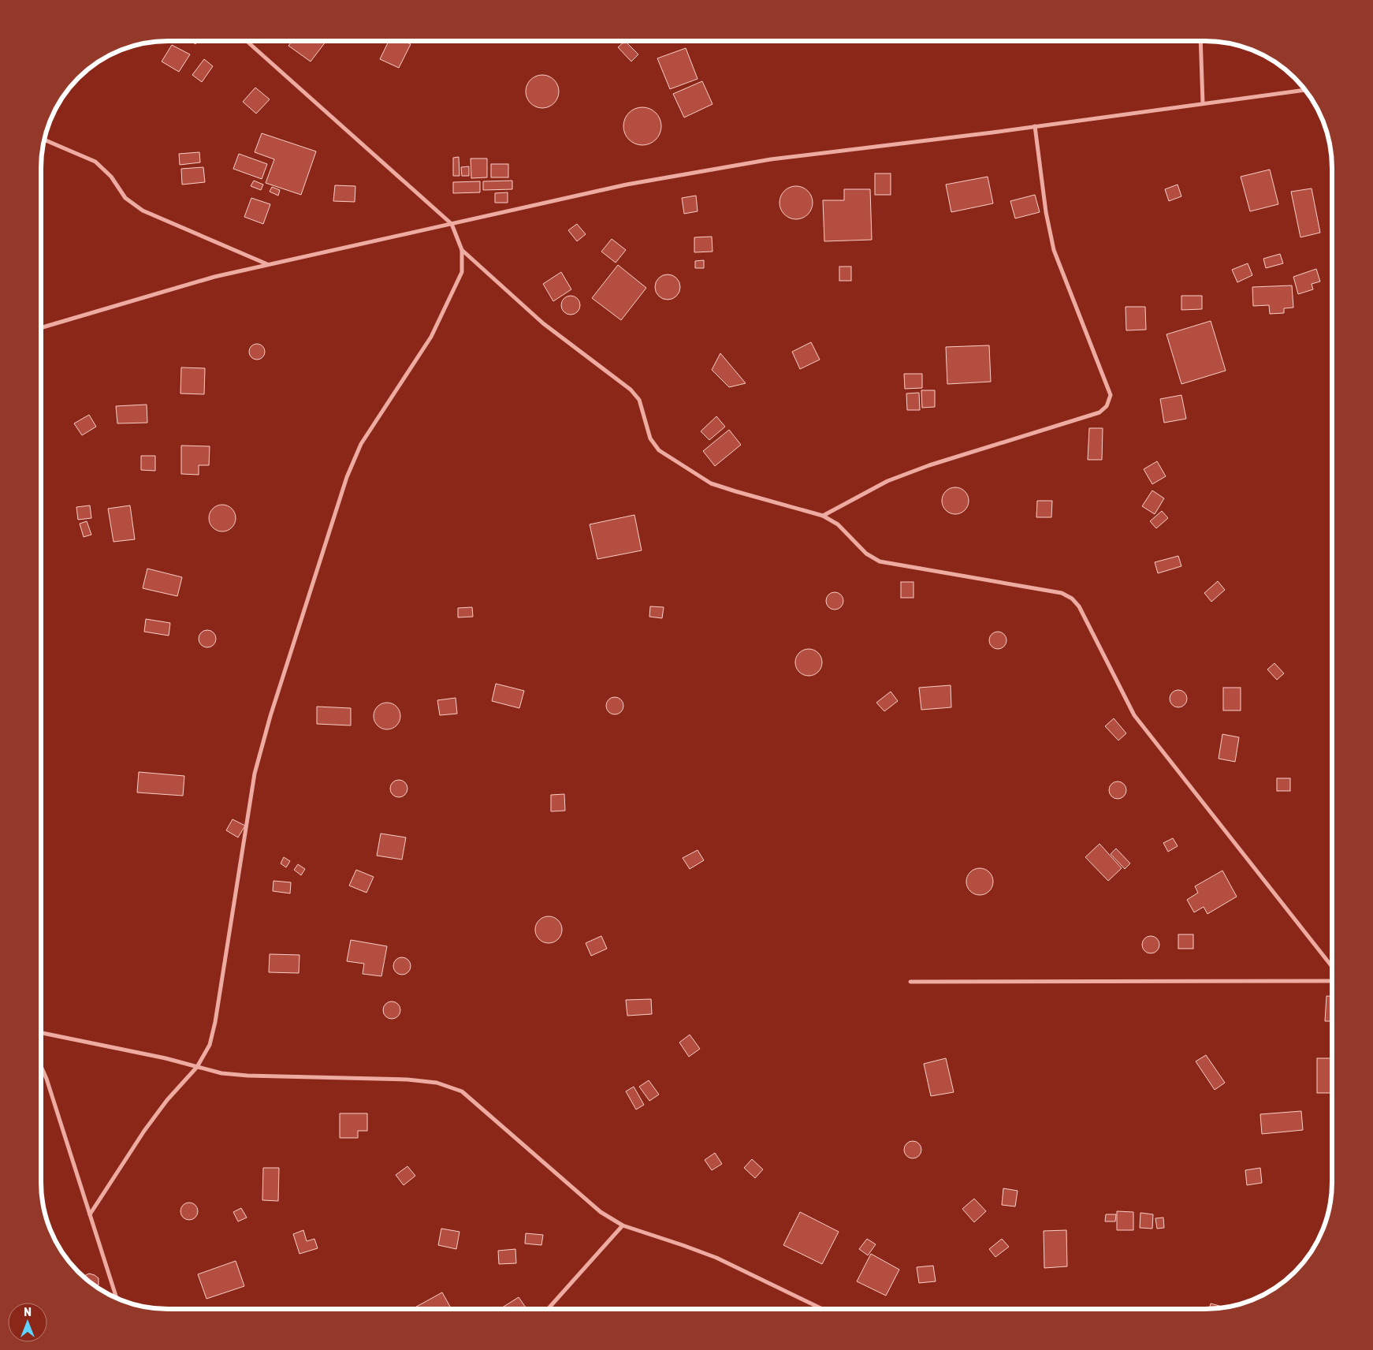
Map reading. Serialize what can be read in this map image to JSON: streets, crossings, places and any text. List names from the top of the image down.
{
  "north": "top"
}
